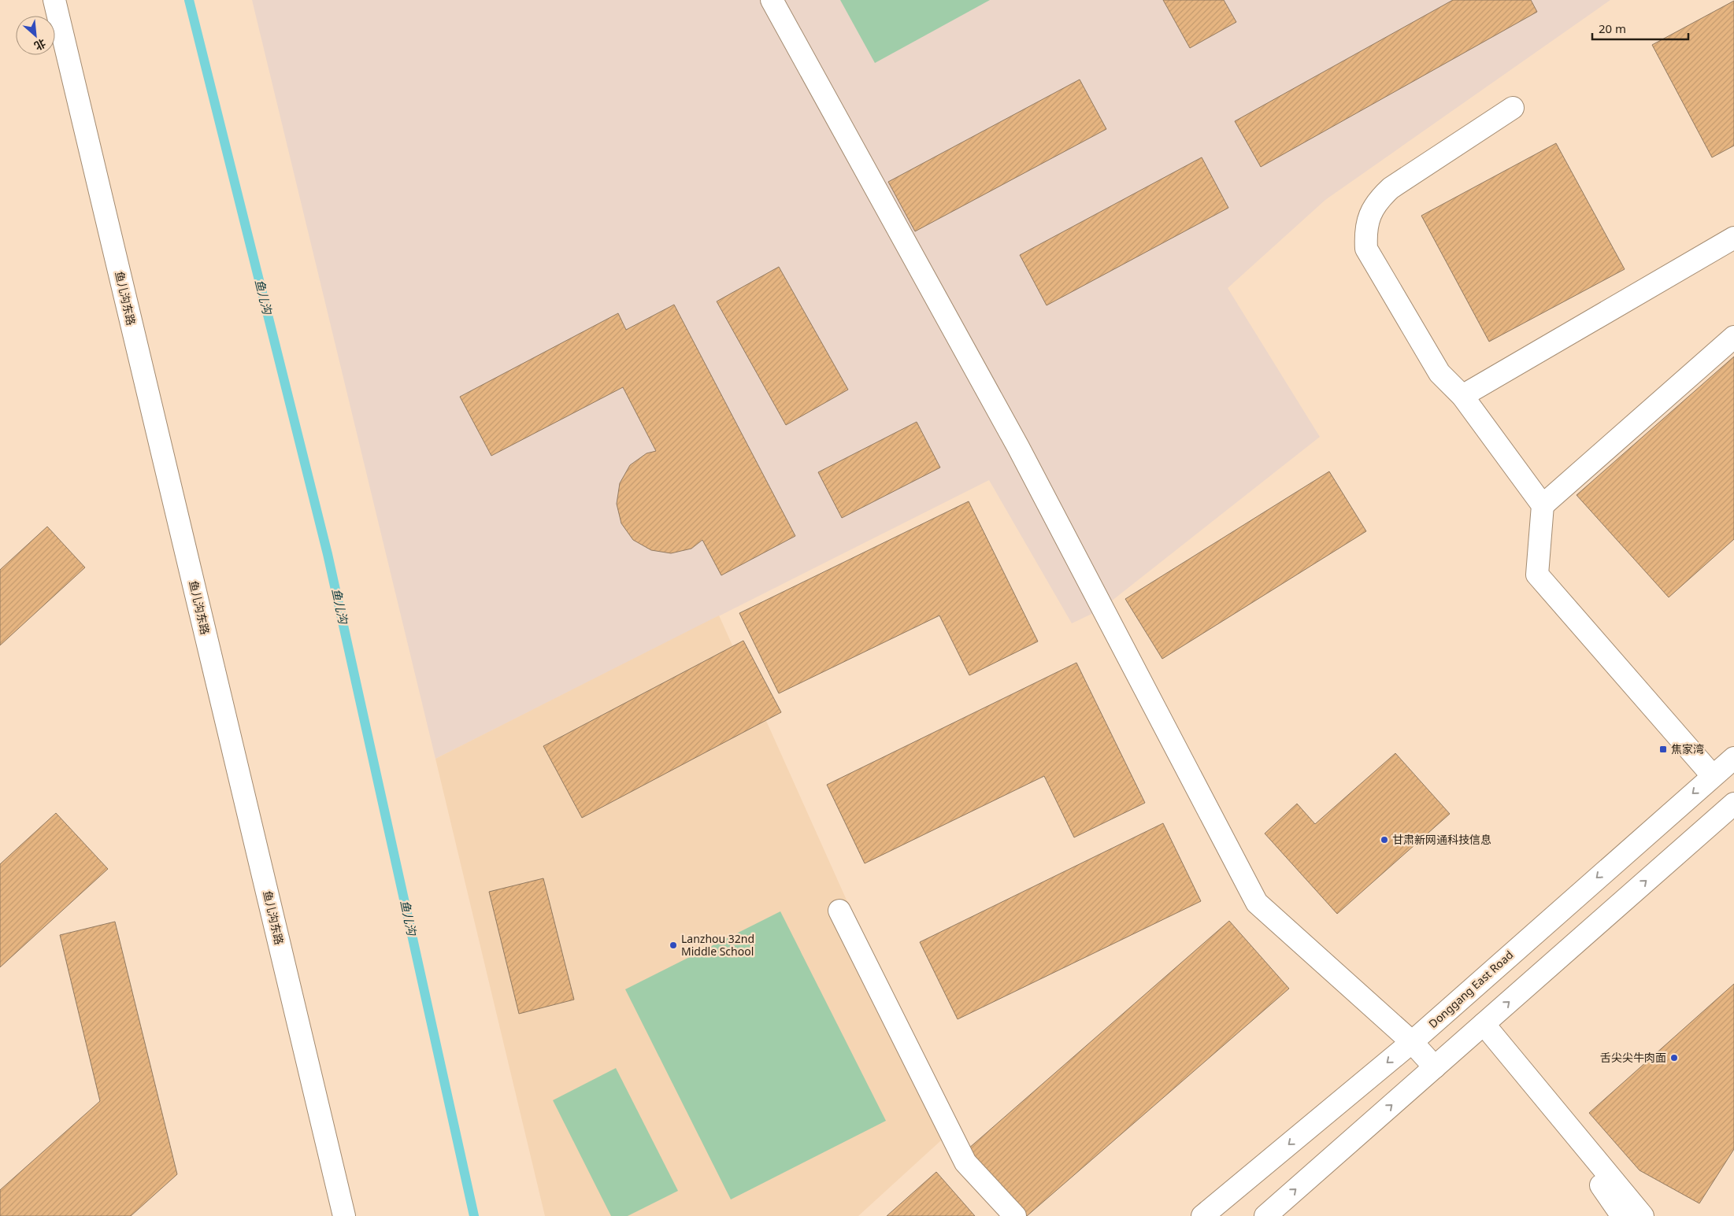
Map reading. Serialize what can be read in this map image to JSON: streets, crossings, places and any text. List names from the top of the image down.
{
  "streets": {
    "street": ["鱼儿沟东路", "Donggang East Road"]
  },
  "water": ["鱼儿沟"],
  "places": {
    "transit": ["焦家湾"],
    "other": ["甘肃新网通科技信息", "Lanzhou 32nd Middle School", "舌尖尖牛肉面"]
  },
  "scale_bar": "20 m",
  "north": "bottom right"
}
